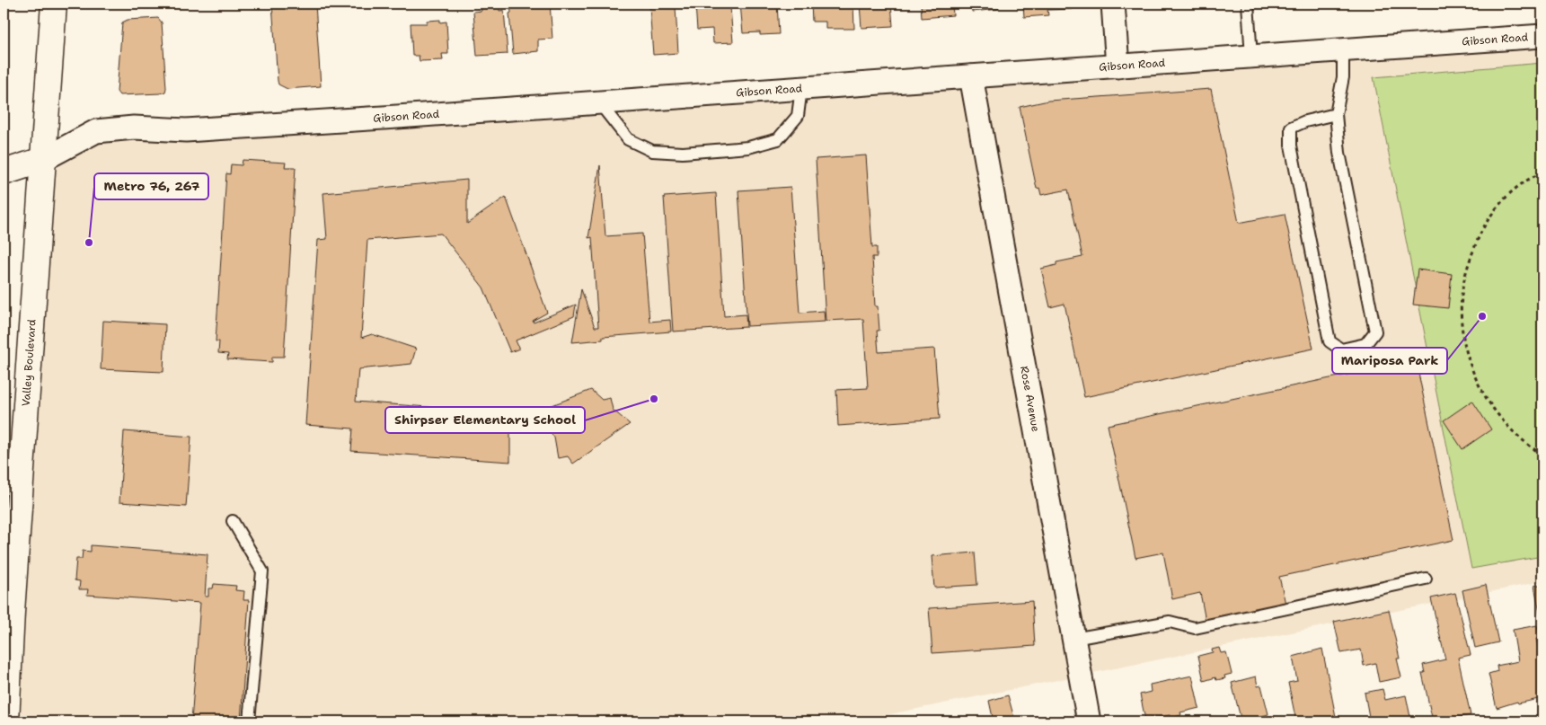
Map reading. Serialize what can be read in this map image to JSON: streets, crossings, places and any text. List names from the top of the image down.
{
  "streets": {
    "main road": ["Gibson Road", "Valley Boulevard"],
    "street": ["Rose Avenue"]
  },
  "crossings": [
    ["Gibson Road", "Valley Boulevard"],
    ["Gibson Road", "Rose Avenue"]
  ],
  "places": ["Metro 76, 267", "Mariposa Park", "Shirpser Elementary School"]
}
